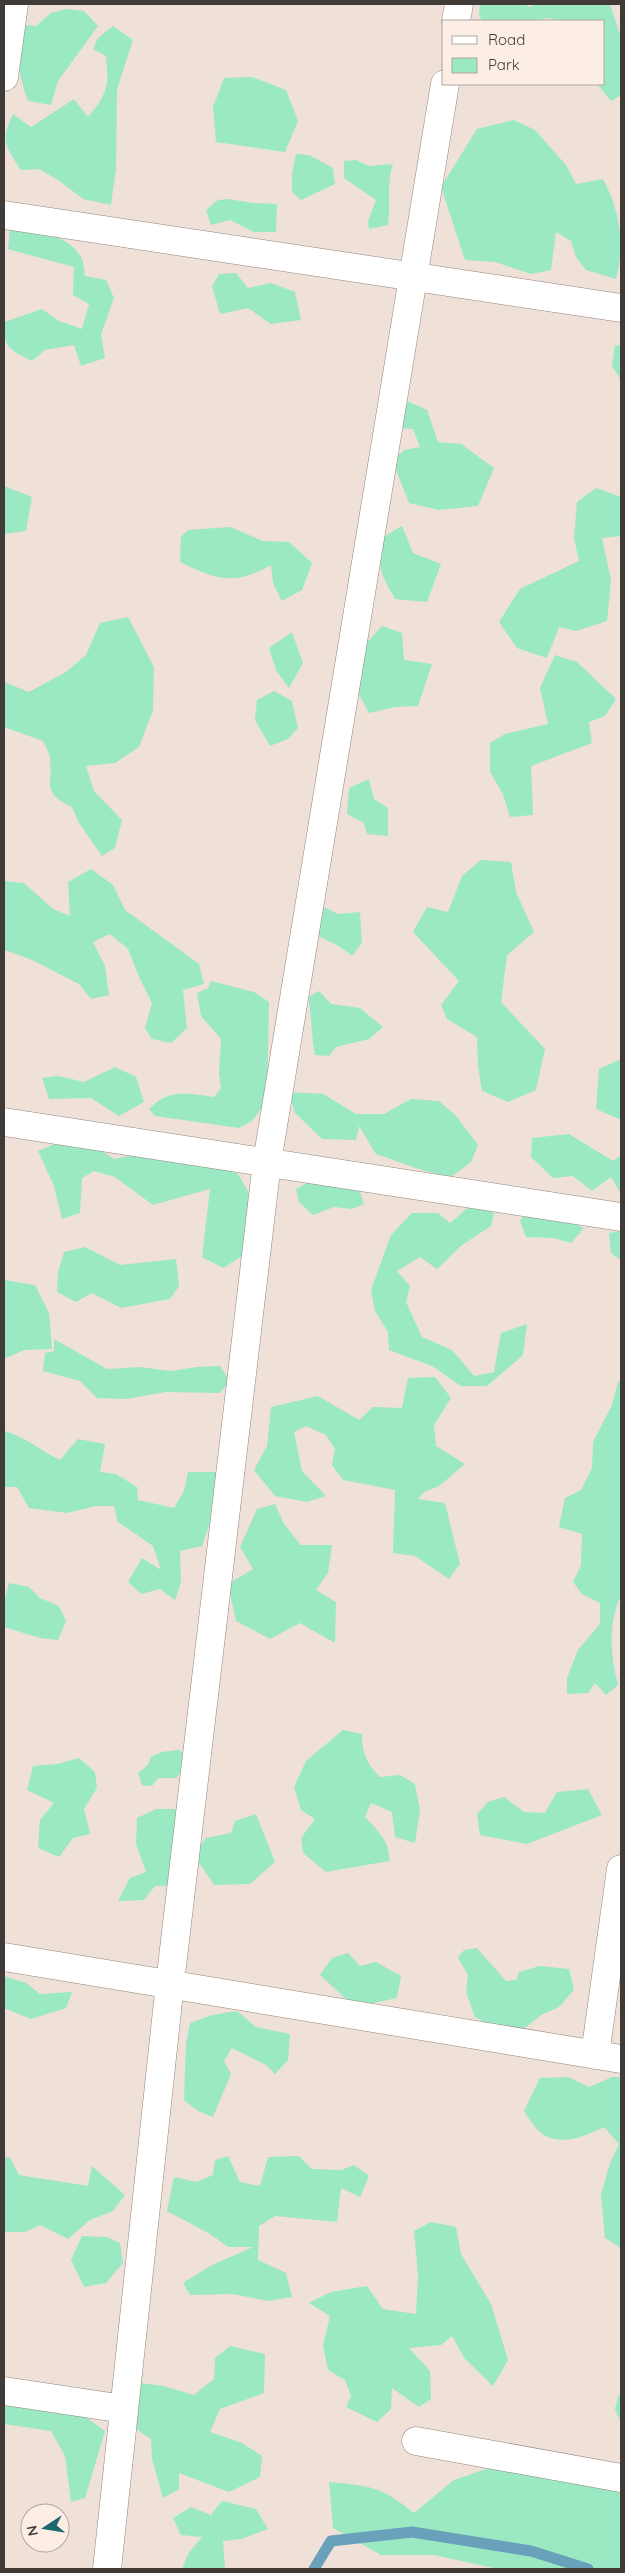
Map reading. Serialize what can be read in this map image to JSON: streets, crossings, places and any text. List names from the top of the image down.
{
  "legend": ["Road", "Park"],
  "north": "left"
}
